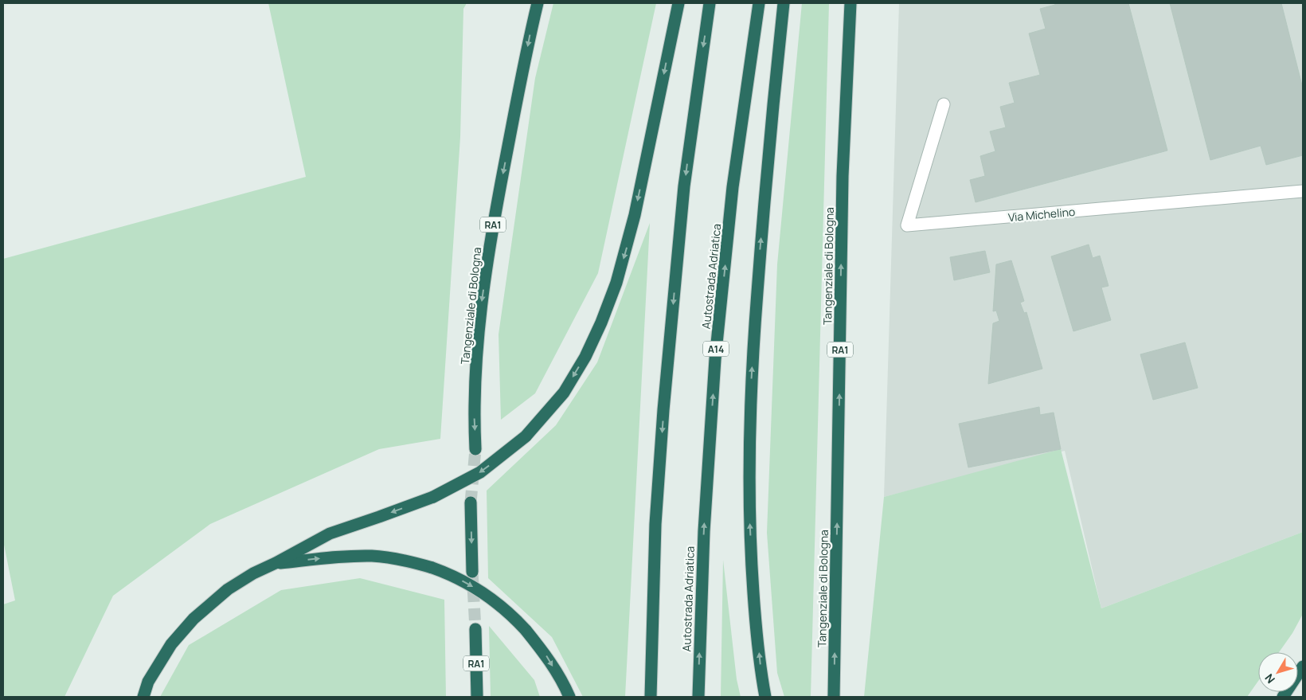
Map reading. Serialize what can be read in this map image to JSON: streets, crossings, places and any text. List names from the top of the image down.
{
  "streets": {
    "highway": [
      "RA1",
      "Tangenziale di Bologna",
      "Autostrada Adriatica",
      "A14"
    ],
    "street": ["Via Michelino"]
  },
  "north": "bottom left"
}
